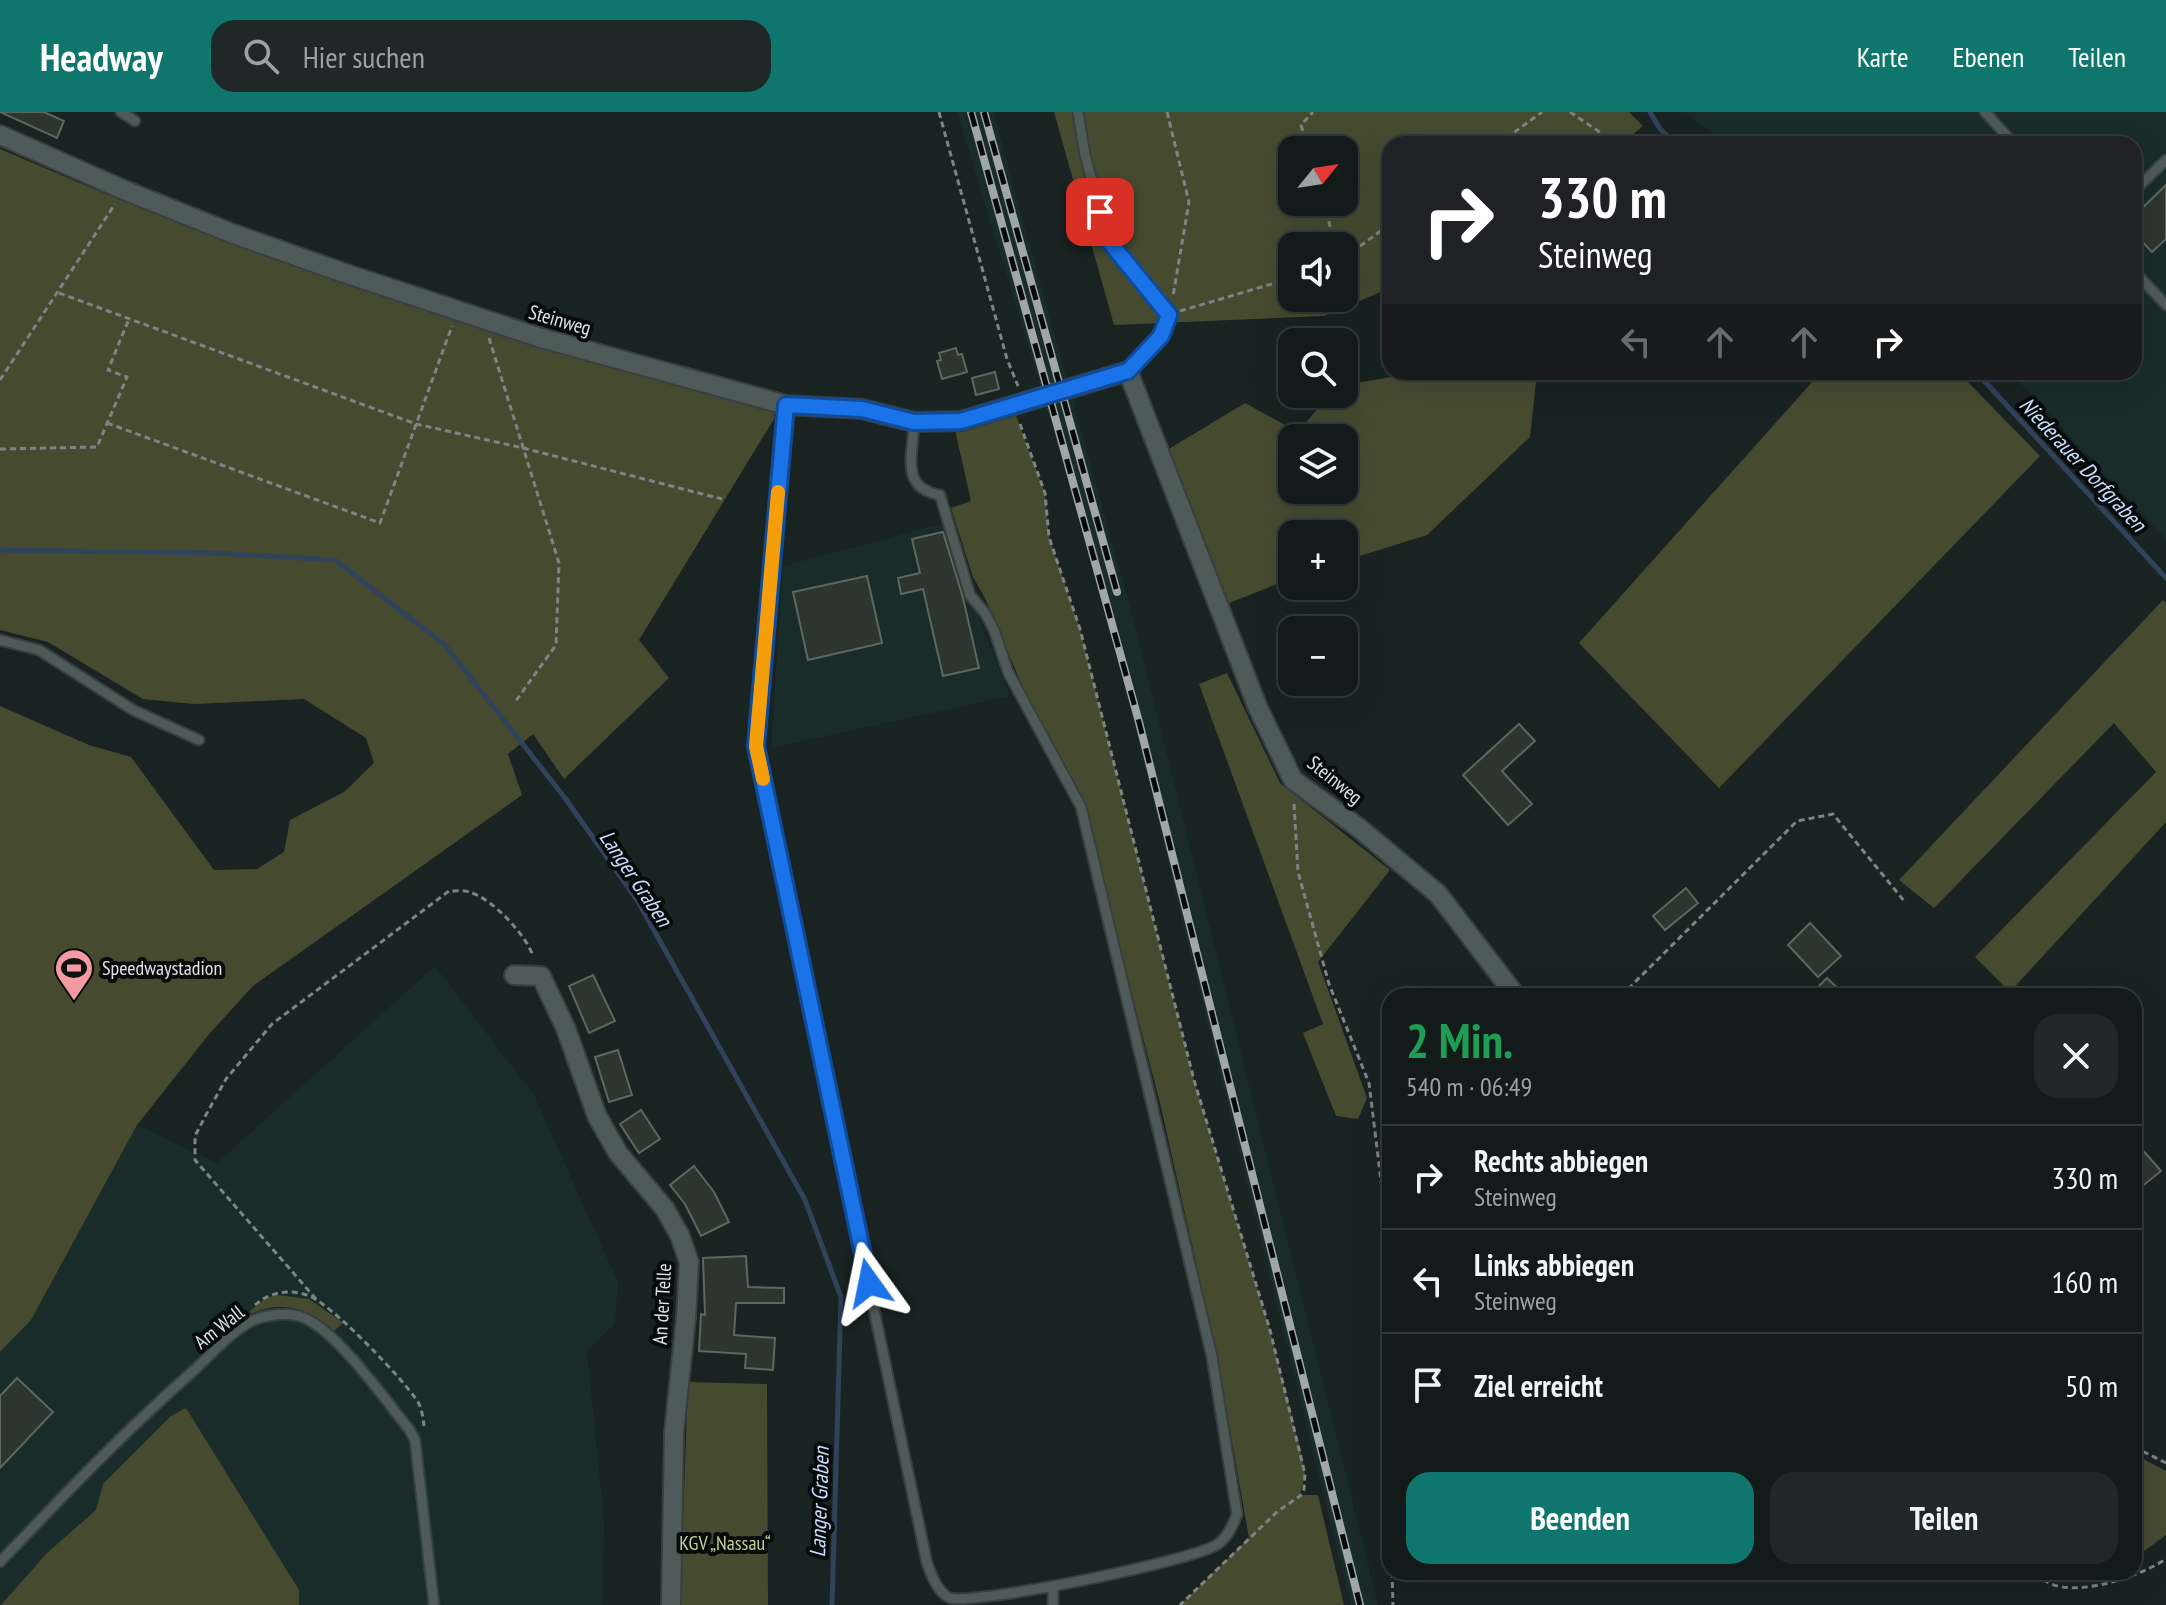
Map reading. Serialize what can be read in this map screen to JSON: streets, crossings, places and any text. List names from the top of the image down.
{
  "streets": {
    "street": ["Steinweg", "An der Telle"],
    "lane": ["Am Wall"]
  },
  "water": ["Niederauer Dorfgraben", "Langer Graben"],
  "parks": ["KGV „Nassau“"],
  "places": {
    "sports": ["Speedwaystadion"]
  },
  "north": "top right",
  "page": {
    "header": "Headway",
    "search": "Hier suchen",
    "nav": ["Karte", "Ebenen", "Teilen"],
    "map_buttons": ["+", "−"],
    "turn": ["330 m", "Steinweg"],
    "heading": ["2 Min.", "540 m · 06:49"],
    "list": [
      {
        "name": "Rechts abbiegen",
        "note": "Steinweg",
        "value": "330 m"
      },
      {
        "name": "Links abbiegen",
        "note": "Steinweg",
        "value": "160 m"
      },
      {
        "name": "Ziel erreicht",
        "value": "50 m"
      }
    ],
    "buttons": ["Beenden", "Teilen"]
  }
}
